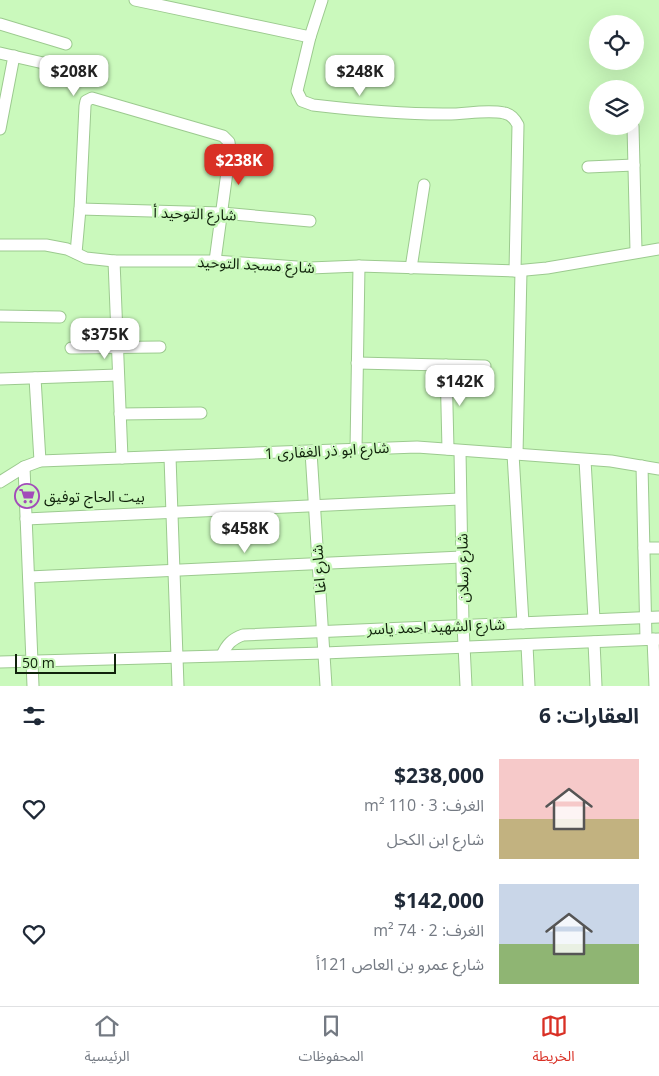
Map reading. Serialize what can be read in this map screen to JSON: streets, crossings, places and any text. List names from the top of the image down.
{
  "streets": {
    "street": [
      "شارع التوحيد أ",
      "شارع مسجد التوحيد",
      "شارع ابو ذر الغفارى 1",
      "شارع رسلان",
      "شارع اغا",
      "شارع الشهيد احمد ياسر"
    ]
  },
  "crossings": [
    ["شارع ابو ذر الغفارى 1", "شارع رسلان"],
    ["شارع ابو ذر الغفارى 1", "شارع اغا"],
    ["شارع رسلان", "شارع الشهيد احمد ياسر"],
    ["شارع اغا", "شارع الشهيد احمد ياسر"]
  ],
  "places": {
    "supermarket": ["بيت الحاج توفيق"]
  },
  "scale_bar": "50 m",
  "page": {
    "price": [
      "$208K",
      "$248K",
      "$238K",
      "$375K",
      "$142K",
      "$458K"
    ],
    "scale": "50 m",
    "heading": "العقارات: 6",
    "list": [
      {
        "name": "$238,000",
        "note": "الغرف: 3 · 110 m² · شارع ابن الكحل"
      },
      {
        "name": "$142,000",
        "note": "الغرف: 2 · 74 m² · شارع عمرو بن العاص 121أ"
      }
    ],
    "tabs": ["الخريطة", "المحفوظات", "الرئيسية"]
  }
}
